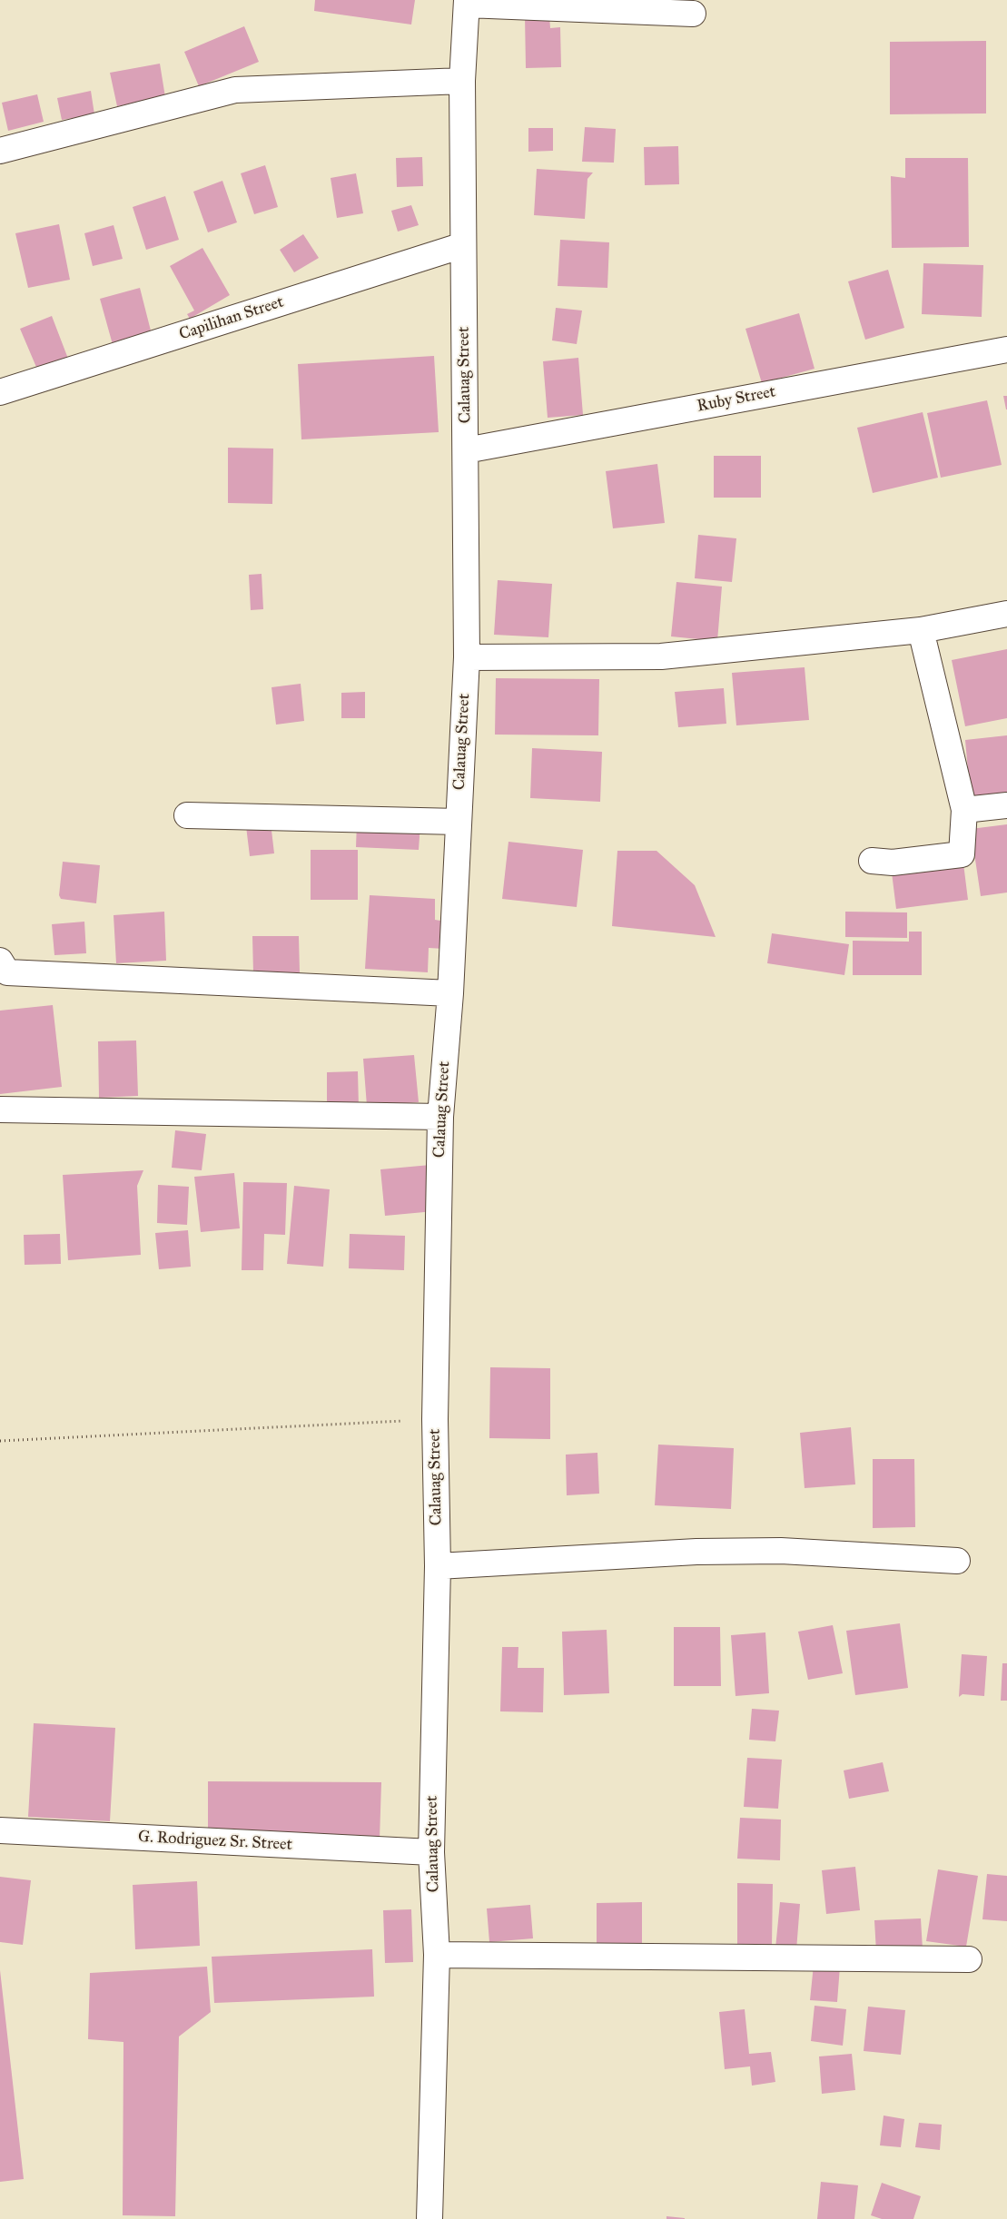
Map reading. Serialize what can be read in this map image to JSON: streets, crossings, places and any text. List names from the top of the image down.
{
  "streets": {
    "street": [
      "Capilihan Street",
      "Calauag Street",
      "Ruby Street",
      "G. Rodriguez Sr. Street"
    ]
  },
  "crossings": [
    ["Capilihan Street", "Calauag Street"],
    ["Calauag Street", "Ruby Street"],
    ["Calauag Street", "G. Rodriguez Sr. Street"]
  ]
}
